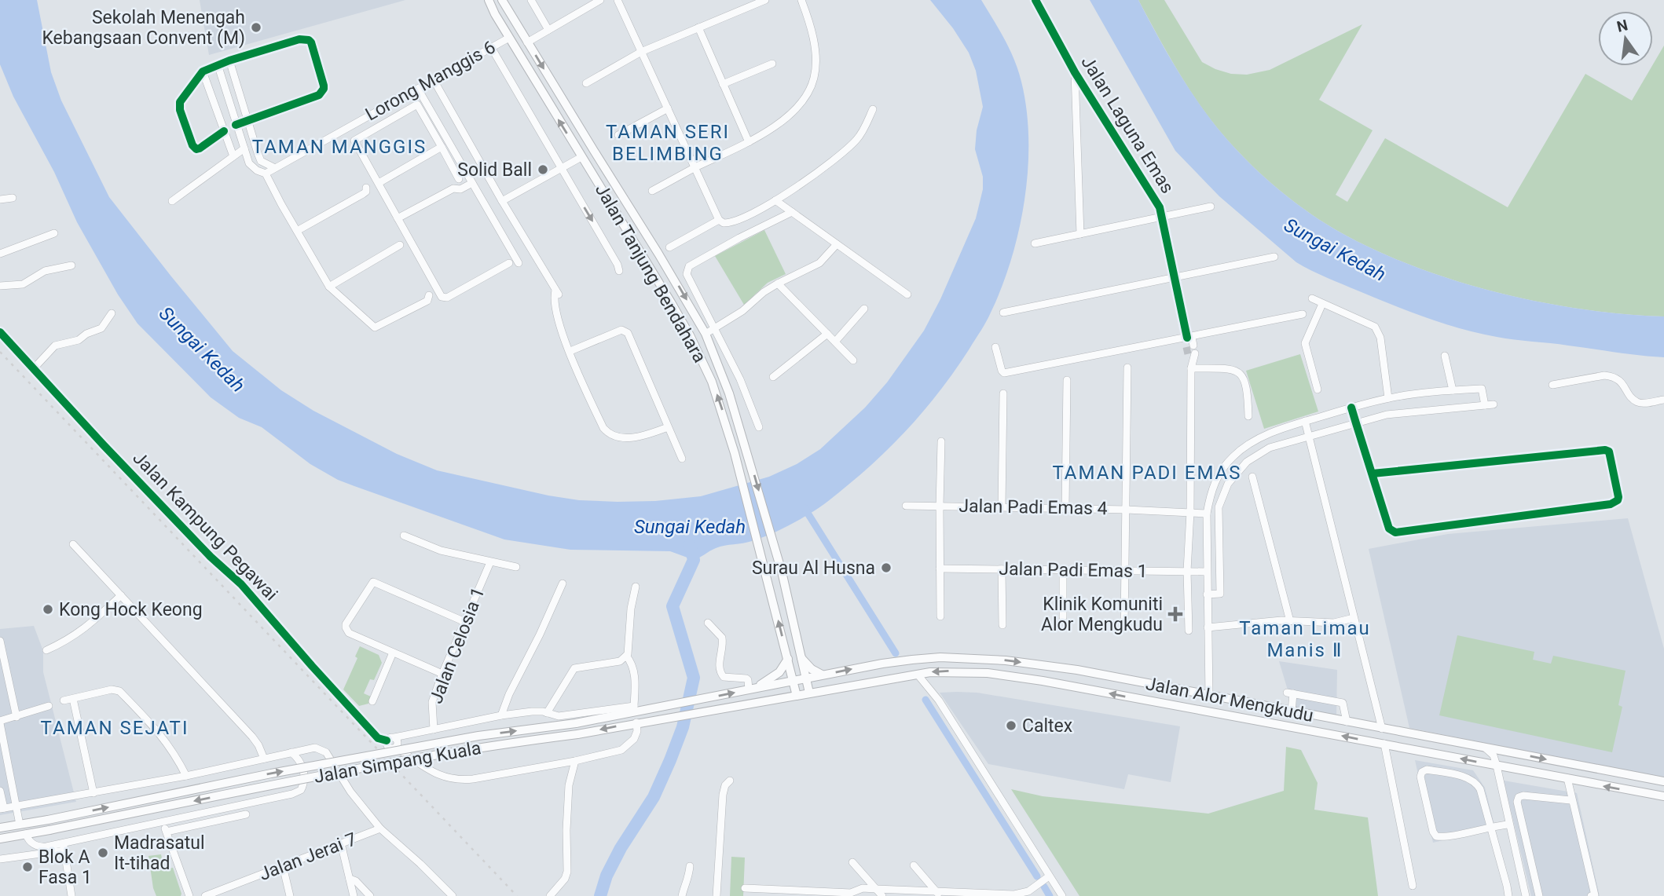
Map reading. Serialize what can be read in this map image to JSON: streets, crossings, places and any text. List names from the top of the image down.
{
  "streets": {
    "main road": ["Jalan Tanjung Bendahara", "Jalan Alor Mengkudu", "Jalan Simpang Kuala"],
    "street": [
      "Lorong Manggis 6",
      "Jalan Laguna Emas",
      "Jalan Padi Emas 4",
      "Jalan Kampung Pegawai",
      "Jalan Padi Emas 1",
      "Jalan Celosia 1",
      "Jalan Jerai 7"
    ]
  },
  "crossings": [
    ["Lorong Manggis 6", "Jalan Tanjung Bendahara"],
    ["Jalan Laguna Emas", "Jalan Padi Emas 4"],
    ["Jalan Laguna Emas", "Jalan Padi Emas 1"],
    ["Jalan Tanjung Bendahara", "Jalan Alor Mengkudu"],
    ["Jalan Tanjung Bendahara", "Jalan Simpang Kuala"],
    ["Jalan Alor Mengkudu", "Jalan Simpang Kuala"]
  ],
  "districts": [
    "TAMAN SERI BELIMBING",
    "TAMAN MANGGIS",
    "TAMAN PADI EMAS",
    "Taman Limau Manis Ⅱ",
    "TAMAN SEJATI"
  ],
  "water": ["Sungai Kedah"],
  "places": {
    "other": [
      "Sekolah Menengah Kebangsaan Convent (M)",
      "Solid Ball",
      "Surau Al Husna",
      "Kong Hock Keong",
      "Caltex",
      "Madrasatul It-tihad",
      "Blok A Fasa 1"
    ],
    "health": ["Klinik Komuniti Alor Mengkudu"]
  },
  "north": "top"
}
